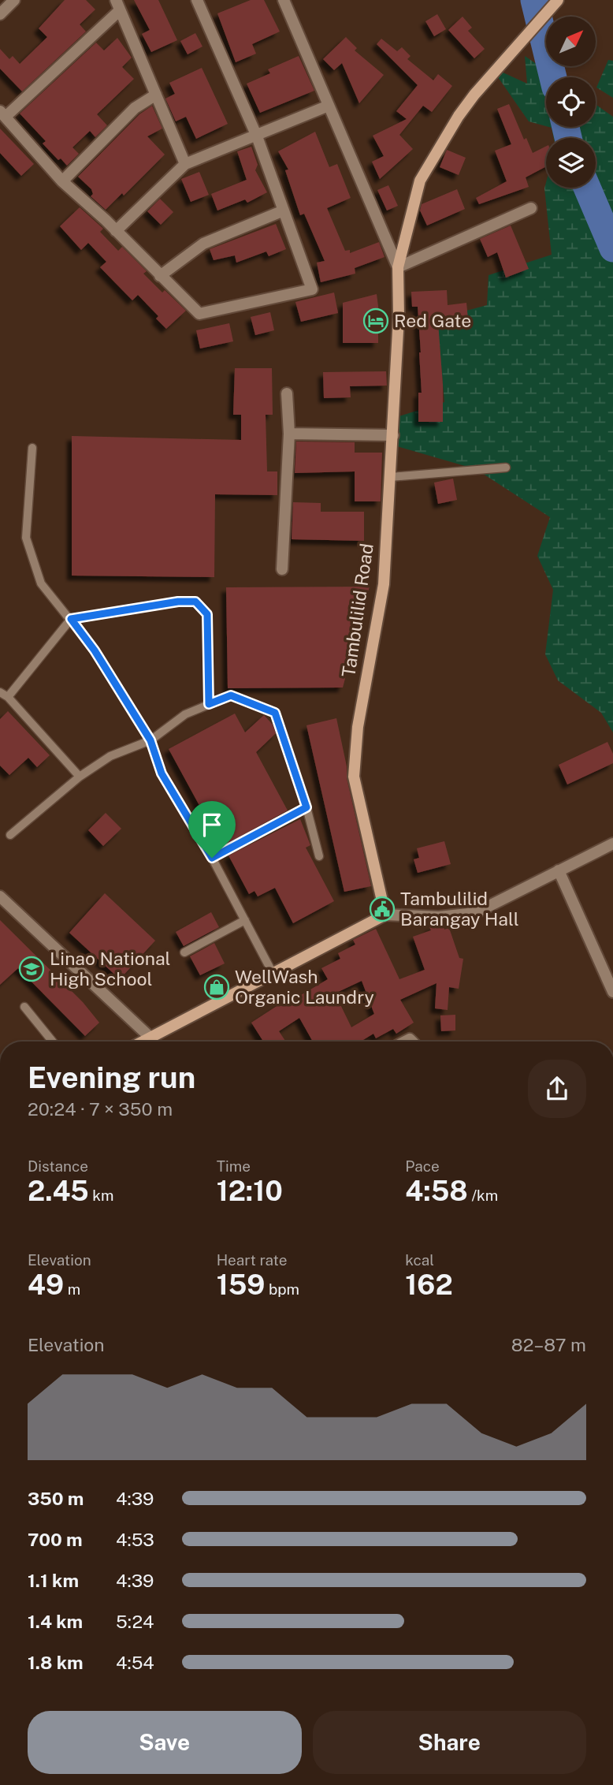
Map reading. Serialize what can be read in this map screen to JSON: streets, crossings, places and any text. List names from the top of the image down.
{
  "streets": {
    "street": ["Tambulilid Road"]
  },
  "places": {
    "hotel": ["Red Gate"],
    "public building": ["Tambulilid Barangay Hall"],
    "school or university": ["Linao National High School"],
    "shop": ["WellWash Organic Laundry"]
  },
  "north": "top right",
  "page": {
    "heading": ["Evening run", "20:24 · 7 × 350 m"],
    "stats": [
      ["Distance", "2.45 km"],
      ["Time", "12:10"],
      ["Pace", "4:58 /km"],
      ["Elevation", "49 m"],
      ["Heart rate", "159 bpm"],
      ["kcal", "162"]
    ],
    "chart": ["Elevation", "82–87 m"],
    "list": [
      {
        "name": "350 m",
        "note": "4:39"
      },
      {
        "name": "700 m",
        "note": "4:53"
      },
      {
        "name": "1.1 km",
        "note": "4:39"
      },
      {
        "name": "1.4 km",
        "note": "5:24"
      },
      {
        "name": "1.8 km",
        "note": "4:54"
      }
    ],
    "buttons": ["Save", "Share"]
  }
}
